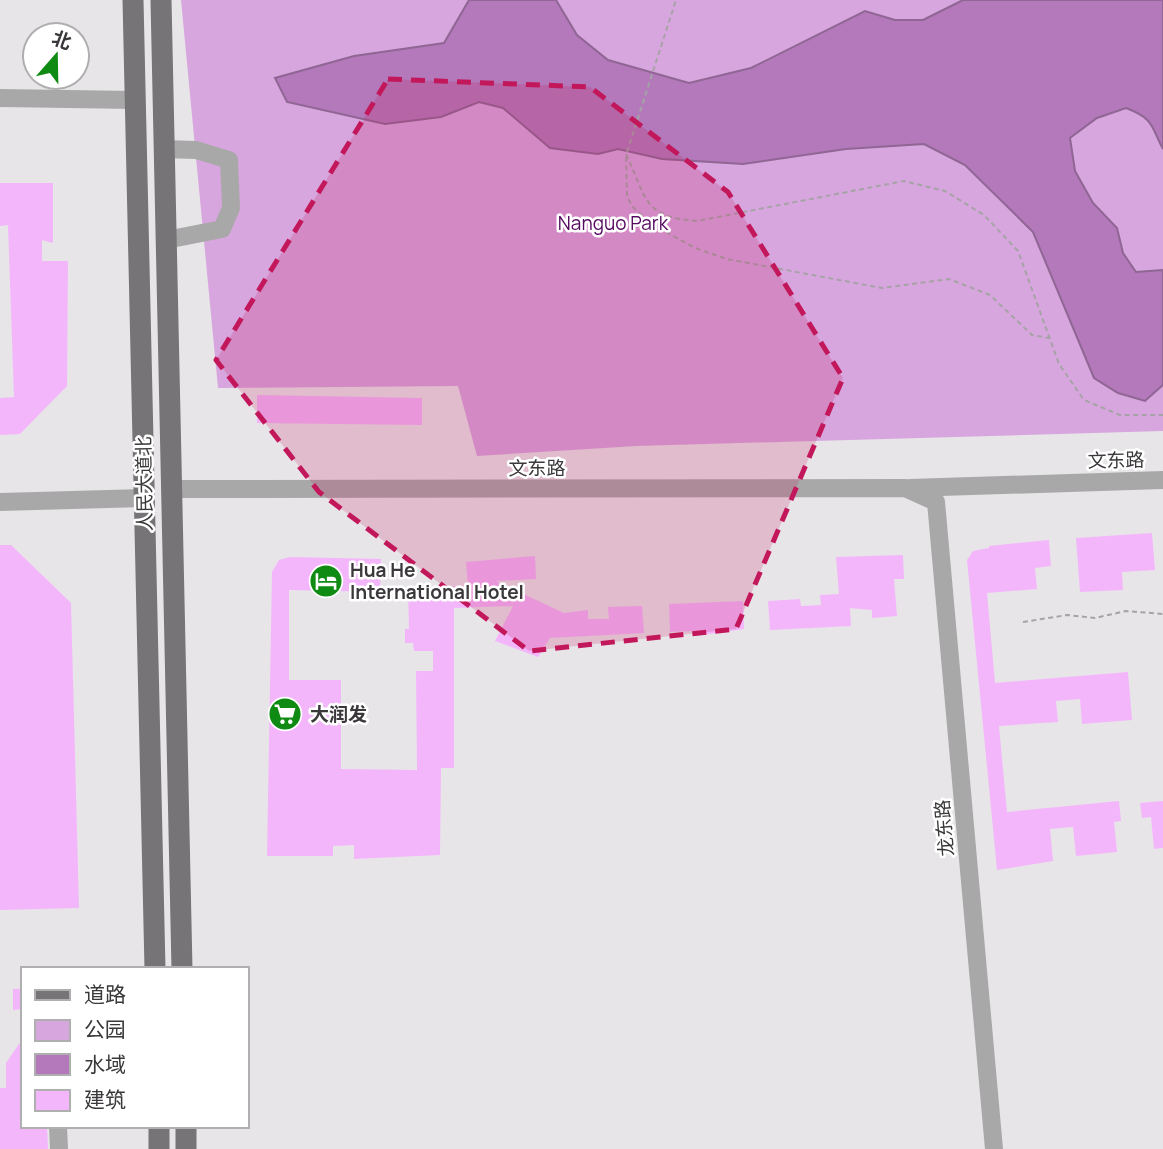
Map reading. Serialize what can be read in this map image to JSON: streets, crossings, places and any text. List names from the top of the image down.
{
  "streets": {
    "main road": ["人民大道北"],
    "street": ["文东路", "龙东路"]
  },
  "crossings": [
    ["文东路", "人民大道北"],
    ["文东路", "龙东路"]
  ],
  "parks": ["Nanguo Park"],
  "places": {
    "hotel": ["Hua He International Hotel"],
    "supermarket": ["大润发"]
  },
  "legend": [
    "道路",
    "公园",
    "水域",
    "建筑"
  ],
  "north": "top"
}
